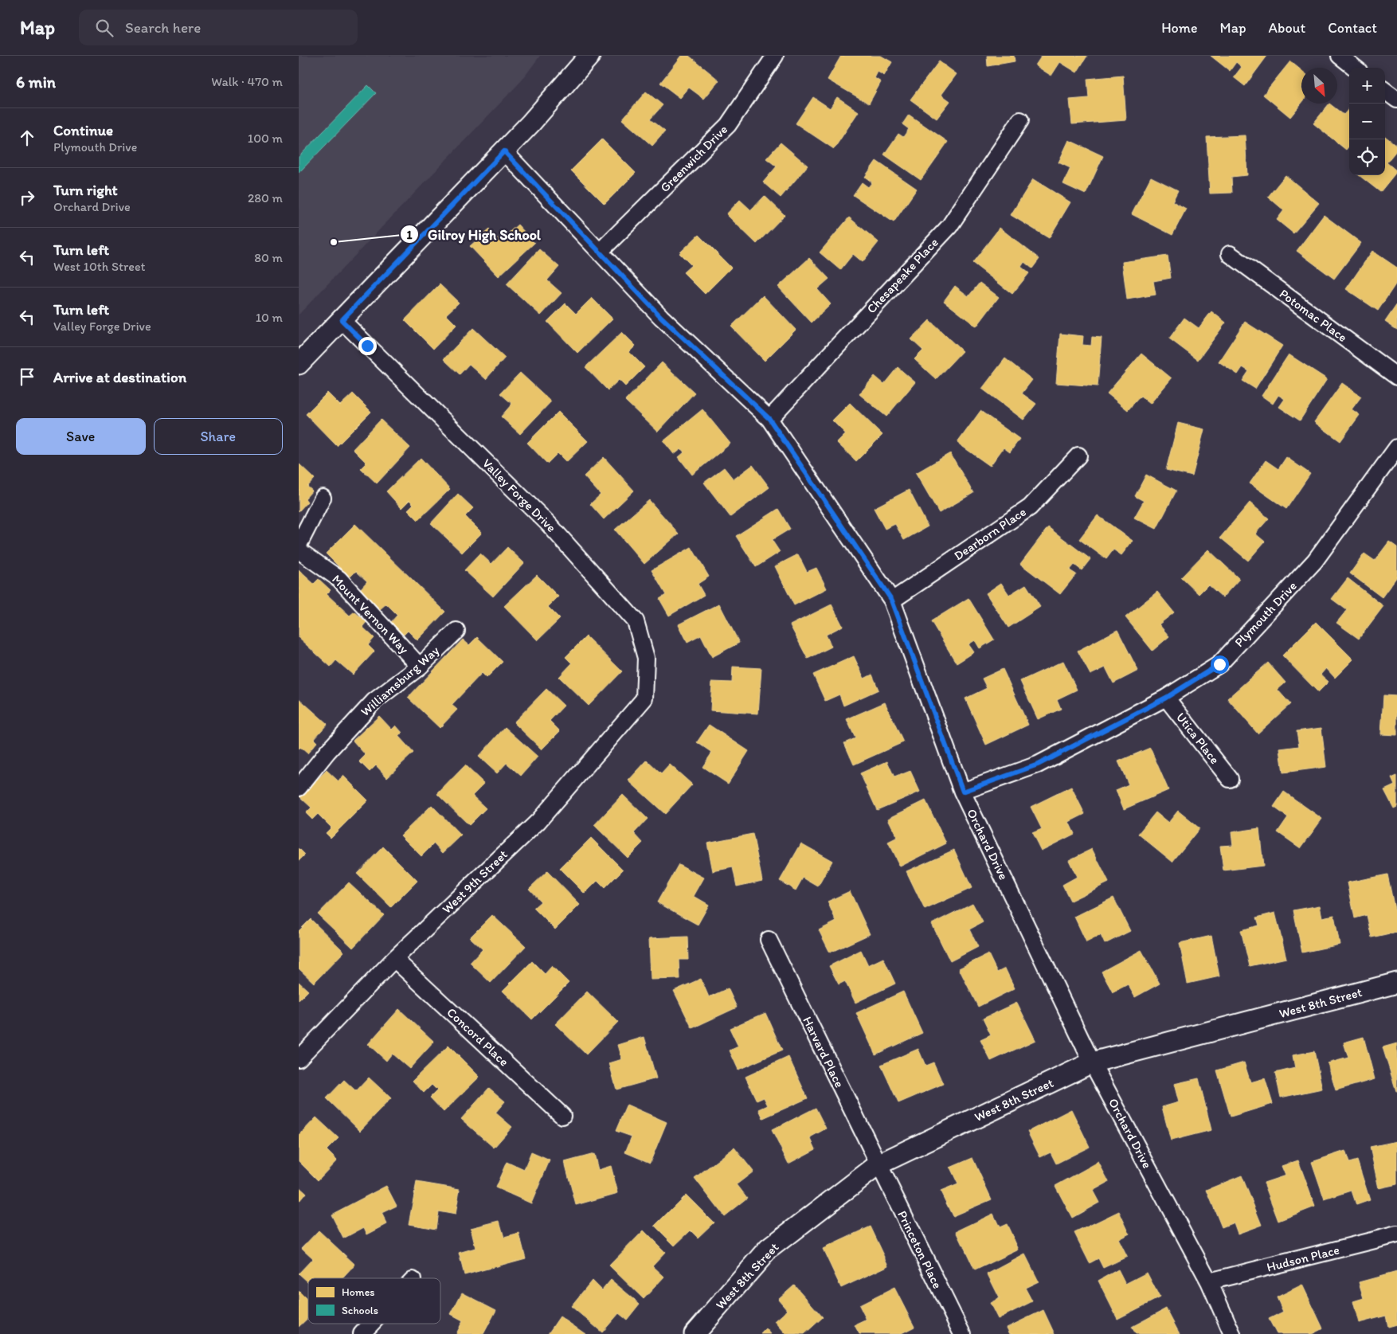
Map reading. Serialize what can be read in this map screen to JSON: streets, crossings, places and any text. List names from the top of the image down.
{
  "streets": {
    "street": [
      "Greenwich Drive",
      "Chesapeake Place",
      "Potomac Place",
      "Valley Forge Drive",
      "Dearborn Place",
      "Mount Vernon Way",
      "Plymouth Drive",
      "Williamsburg Way",
      "Utica Place",
      "Orchard Drive",
      "West 9th Street",
      "West 8th Street",
      "Concord Place",
      "Harvard Place",
      "Princeton Place",
      "Hudson Place"
    ]
  },
  "crossings": [
    ["Greenwich Drive", "Orchard Drive"],
    ["Chesapeake Place", "Orchard Drive"],
    ["Valley Forge Drive", "West 9th Street"],
    ["Dearborn Place", "Orchard Drive"],
    ["Mount Vernon Way", "Williamsburg Way"],
    ["Plymouth Drive", "Utica Place"],
    ["Plymouth Drive", "Orchard Drive"],
    ["Orchard Drive", "West 8th Street"],
    ["Orchard Drive", "Hudson Place"],
    ["West 9th Street", "Concord Place"],
    ["West 8th Street", "Harvard Place"],
    ["West 8th Street", "Princeton Place"],
    ["Harvard Place", "Princeton Place"]
  ],
  "places": ["Gilroy High School"],
  "legend": ["Homes", "Schools"],
  "north": "bottom right",
  "page": {
    "header": "Map",
    "search": "Search here",
    "nav": [
      "Home",
      "Map",
      "About",
      "Contact"
    ],
    "heading": ["6 min", "Walk · 470 m"],
    "map_buttons": ["+", "−"],
    "list": [
      ["Continue", "Plymouth Drive", "100 m"],
      ["Turn right", "Orchard Drive", "280 m"],
      ["Turn left", "West 10th Street", "80 m"],
      ["Turn left", "Valley Forge Drive", "10 m"],
      "Arrive at destination"
    ],
    "buttons": ["Save", "Share"]
  }
}
